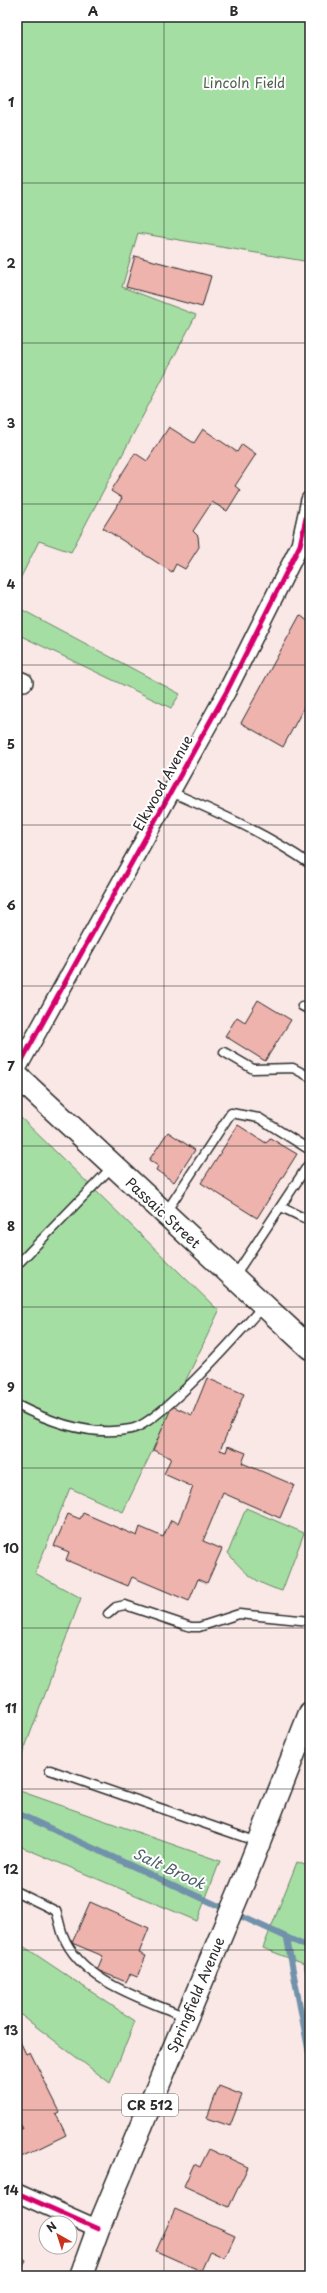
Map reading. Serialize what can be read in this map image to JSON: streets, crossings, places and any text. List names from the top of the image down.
{
  "streets": {
    "main road": ["Passaic Street", "Springfield Avenue", "CR 512"],
    "street": ["Elkwood Avenue"]
  },
  "water": ["Salt Brook"],
  "parks": ["Lincoln Field"],
  "north": "top left",
  "grid": {
    "columns": ["A", "B"],
    "rows": [
      "1",
      "2",
      "3",
      "4",
      "5",
      "6",
      "7",
      "8",
      "9",
      "10",
      "11",
      "12",
      "13",
      "14"
    ]
  }
}
